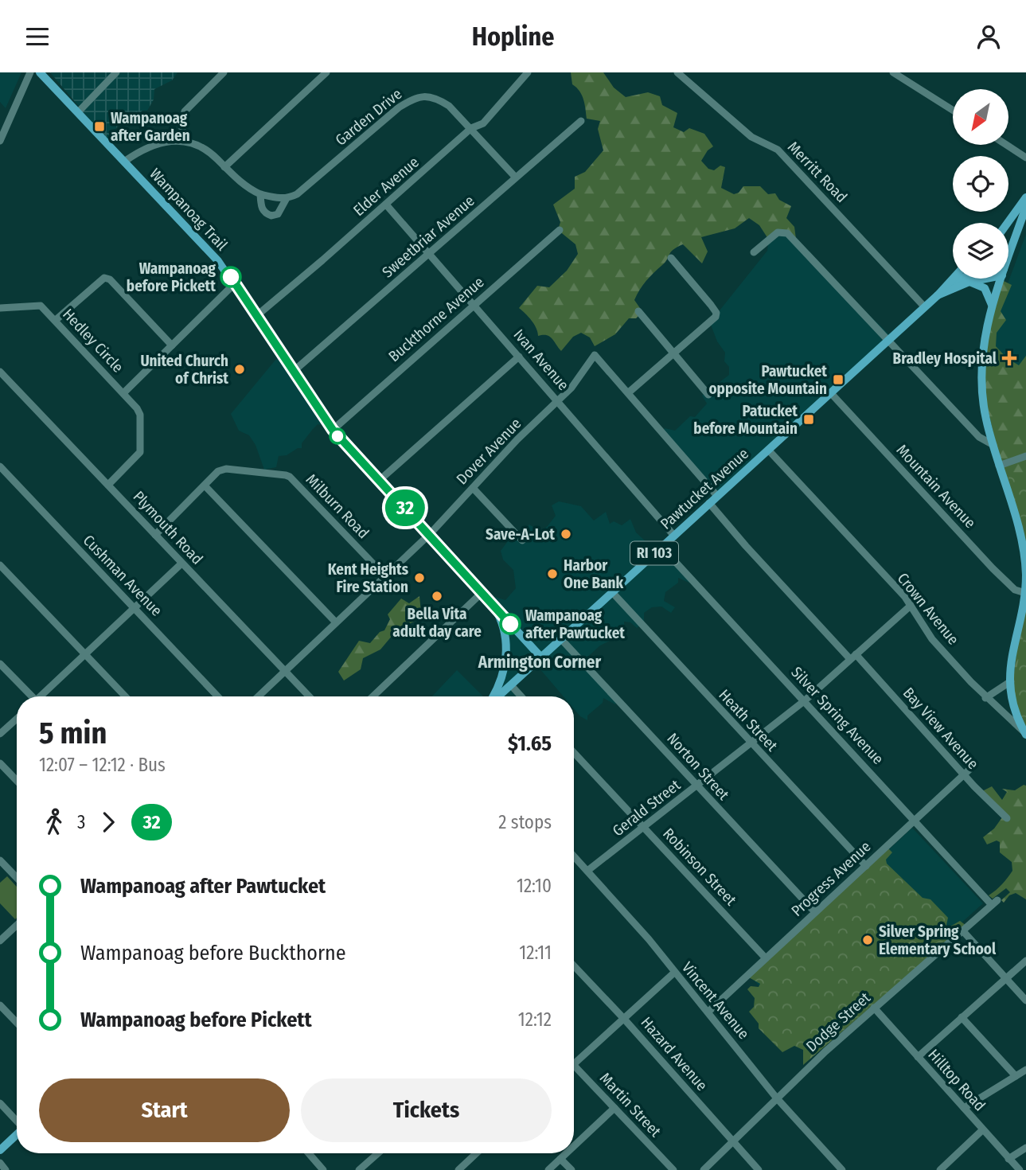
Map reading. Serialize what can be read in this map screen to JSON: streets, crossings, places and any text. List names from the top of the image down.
{
  "streets": {
    "main road": ["Wampanoag Trail", "Pawtucket Avenue", "RI 103"],
    "street": [
      "Garden Drive",
      "Merritt Road",
      "Elder Avenue",
      "Sweetbriar Avenue",
      "Buckthorne Avenue",
      "Hedley Circle",
      "Ivan Avenue",
      "Dover Avenue",
      "Mountain Avenue",
      "Milburn Road",
      "Plymouth Road",
      "Cushman Avenue",
      "Crown Avenue",
      "Silver Spring Avenue",
      "Heath Street",
      "Bay View Avenue",
      "Norton Street",
      "Gerald Street",
      "Robinson Street",
      "Progress Avenue",
      "Vincent Avenue",
      "Dodge Street",
      "Hazard Avenue",
      "Hilltop Road",
      "Martin Street"
    ]
  },
  "crossings": [
    ["Garden Drive", "Elder Avenue"],
    ["Garden Drive", "Sweetbriar Avenue"],
    ["Merritt Road", "Pawtucket Avenue"],
    ["Elder Avenue", "Wampanoag Trail"],
    ["Elder Avenue", "Ivan Avenue"],
    ["Wampanoag Trail", "Sweetbriar Avenue"],
    ["Wampanoag Trail", "Buckthorne Avenue"],
    ["Wampanoag Trail", "Dover Avenue"],
    ["Wampanoag Trail", "Pawtucket Avenue"],
    ["Sweetbriar Avenue", "Ivan Avenue"],
    ["Buckthorne Avenue", "Ivan Avenue"],
    ["Hedley Circle", "Plymouth Road"],
    ["Ivan Avenue", "Dover Avenue"],
    ["Ivan Avenue", "Pawtucket Avenue"],
    ["Dover Avenue", "Milburn Road"],
    ["Dover Avenue", "Plymouth Road"],
    ["Mountain Avenue", "Pawtucket Avenue"],
    ["Pawtucket Avenue", "Crown Avenue"],
    ["Pawtucket Avenue", "Silver Spring Avenue"],
    ["Pawtucket Avenue", "Heath Street"],
    ["Pawtucket Avenue", "Bay View Avenue"],
    ["Pawtucket Avenue", "Norton Street"],
    ["Milburn Road", "Plymouth Road"],
    ["Crown Avenue", "Gerald Street"],
    ["Silver Spring Avenue", "Gerald Street"],
    ["Silver Spring Avenue", "Progress Avenue"],
    ["Silver Spring Avenue", "Dodge Street"],
    ["Heath Street", "Gerald Street"],
    ["Heath Street", "Progress Avenue"],
    ["Bay View Avenue", "Gerald Street"],
    ["Bay View Avenue", "Progress Avenue"],
    ["Norton Street", "Gerald Street"],
    ["Norton Street", "Progress Avenue"],
    ["Gerald Street", "Robinson Street"],
    ["Gerald Street", "Vincent Avenue"],
    ["Robinson Street", "Progress Avenue"],
    ["Progress Avenue", "Vincent Avenue"],
    ["Vincent Avenue", "Dodge Street"],
    ["Dodge Street", "Hazard Avenue"],
    ["Dodge Street", "Hilltop Road"]
  ],
  "districts": ["Armington Corner"],
  "places": {
    "transit": ["Wampanoag after Garden", "Pawtucket opposite Mountain", "Patucket before Mountain"],
    "other": [
      "Wampanoag before Pickett",
      "United Church of Christ",
      "Save-A-Lot",
      "Harbor One Bank",
      "Kent Heights Fire Station",
      "Bella Vita adult day care",
      "Wampanoag after Pawtucket",
      "Silver Spring Elementary School"
    ],
    "health": ["Bradley Hospital"]
  },
  "lines": ["bus line 32"],
  "north": "bottom left",
  "page": {
    "header": "Hopline",
    "on_map": "32",
    "heading": ["5 min", "12:07 – 12:12 · Bus", "$1.65"],
    "legs": ["3", "32", "2 stops"],
    "list": [
      {
        "name": "Wampanoag after Pawtucket",
        "value": "12:10"
      },
      {
        "name": "Wampanoag before Buckthorne",
        "value": "12:11"
      },
      {
        "name": "Wampanoag before Pickett",
        "value": "12:12"
      }
    ],
    "buttons": ["Start", "Tickets"]
  }
}
